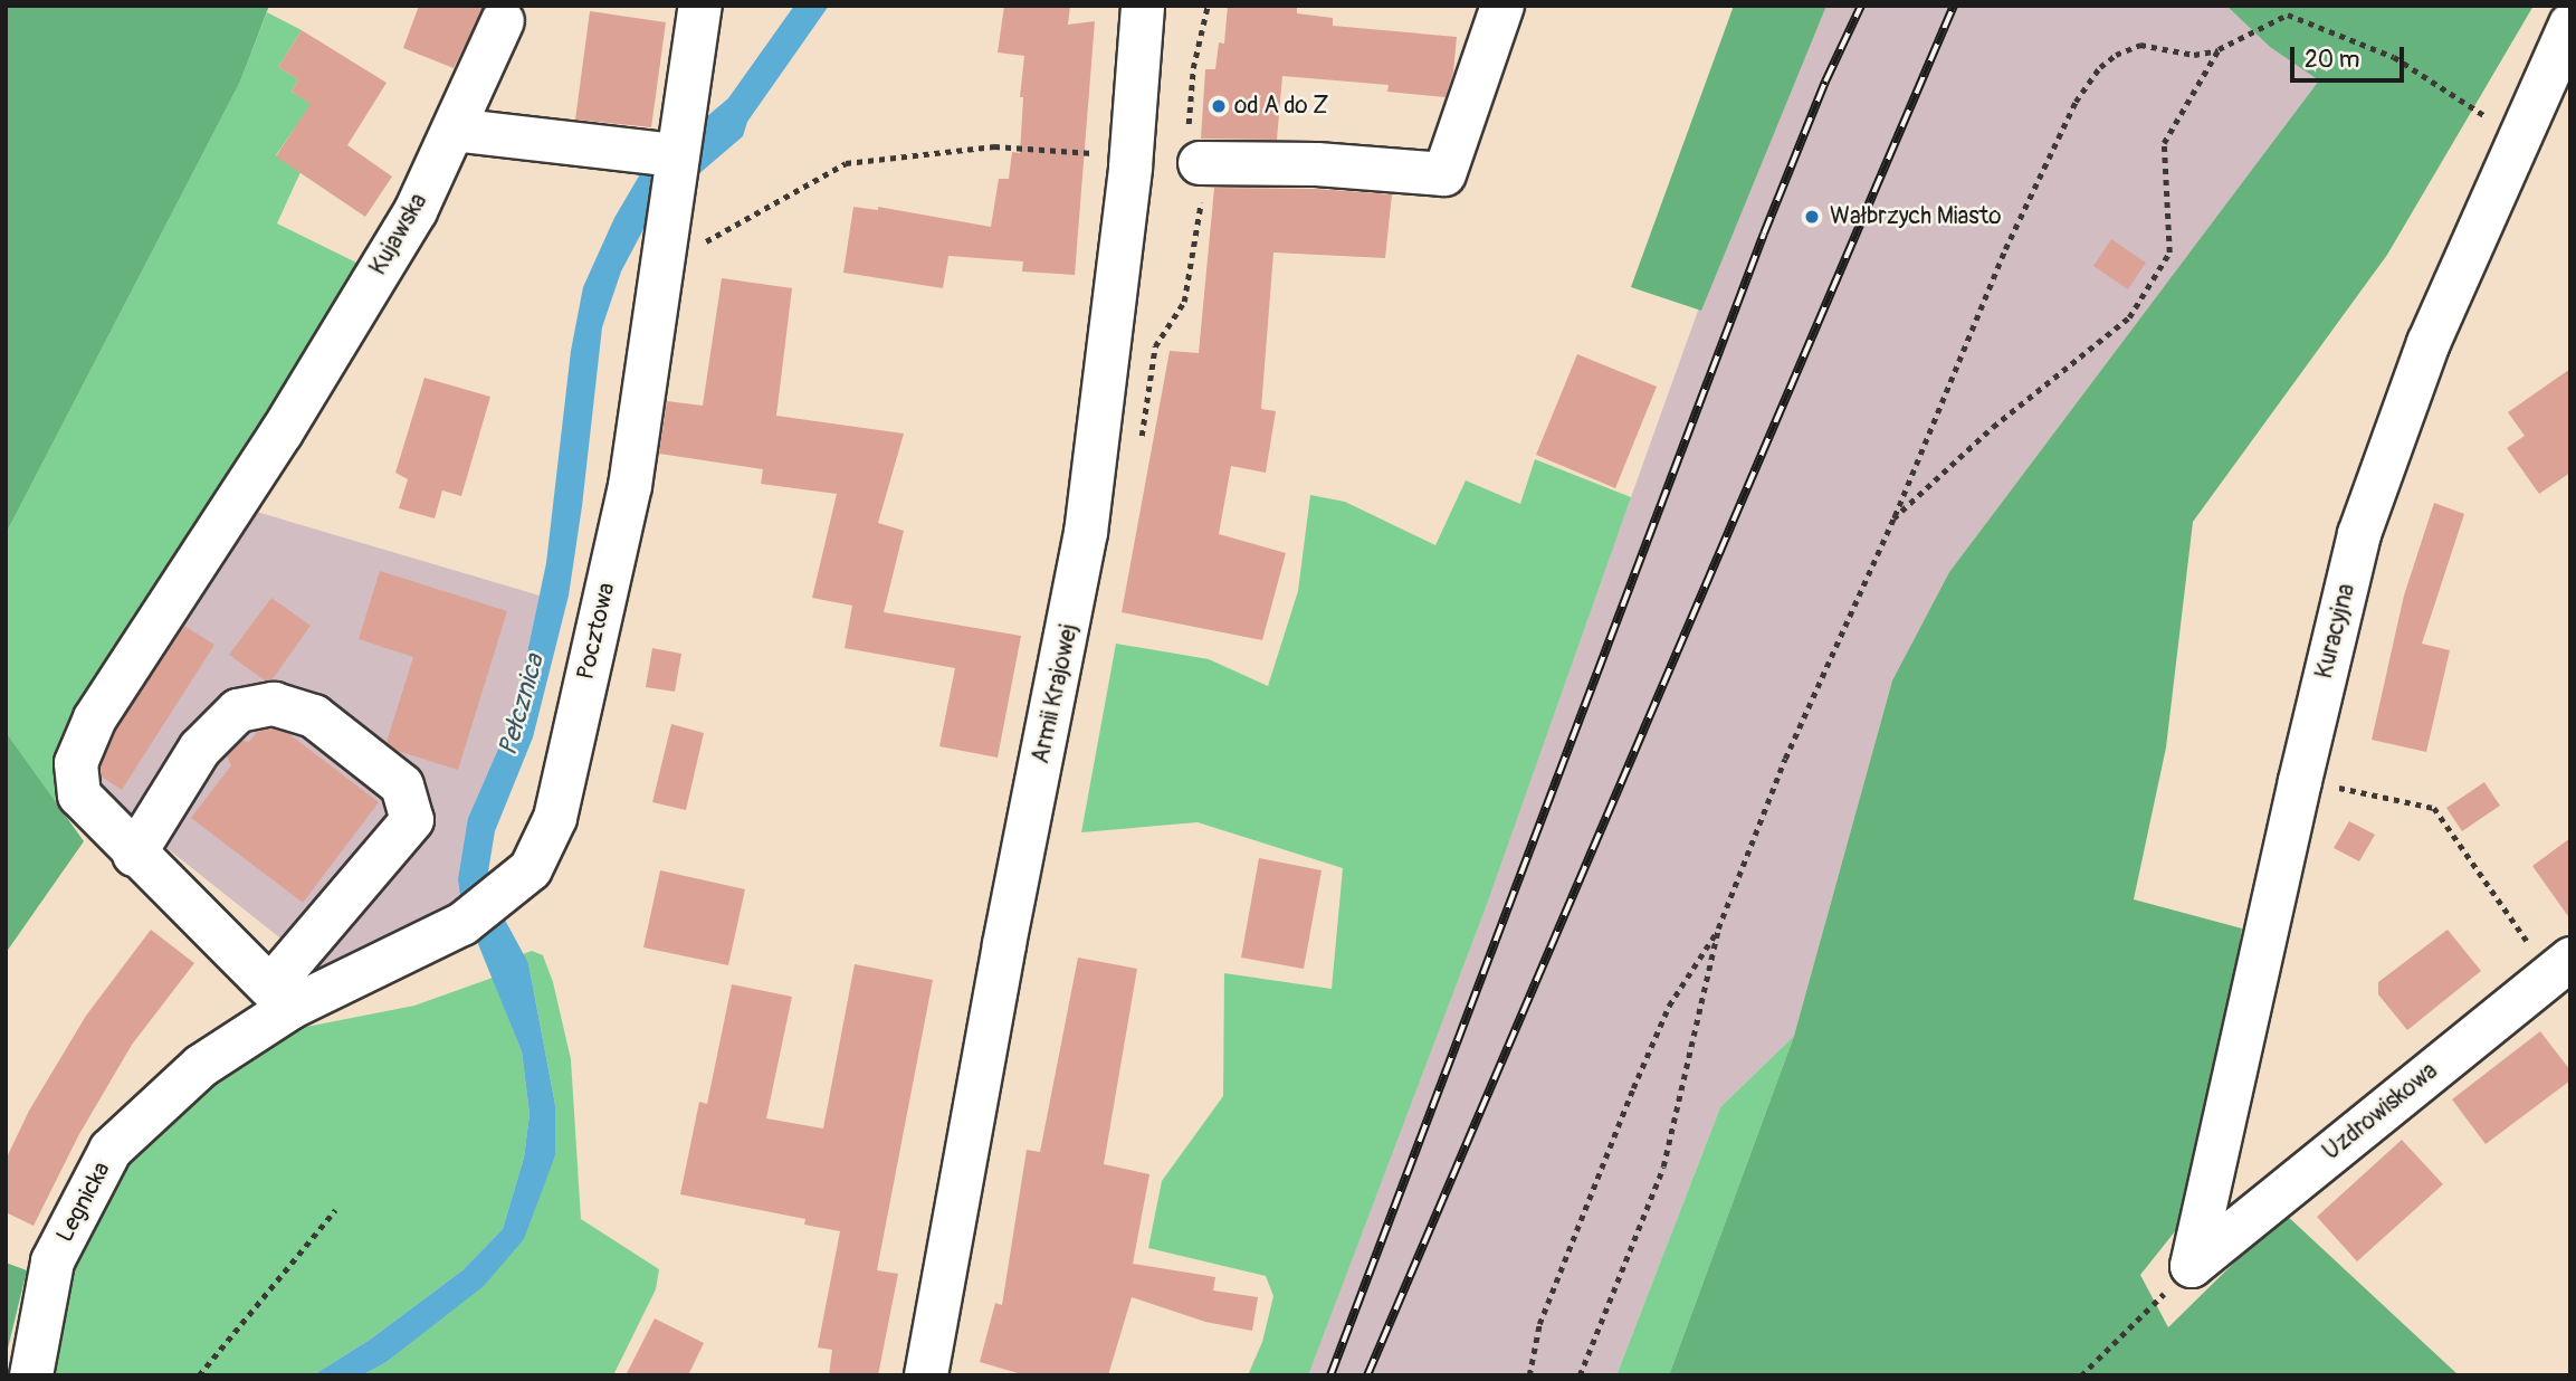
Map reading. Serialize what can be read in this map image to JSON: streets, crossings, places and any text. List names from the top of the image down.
{
  "streets": {
    "street": [
      "Kujawska",
      "Pocztowa",
      "Kuracyjna",
      "Armii Krajowej",
      "Uzdrowiskowa",
      "Legnicka"
    ]
  },
  "crossings": [
    ["Kujawska", "Pocztowa"],
    ["Pocztowa", "Legnicka"],
    ["Kuracyjna", "Uzdrowiskowa"]
  ],
  "water": ["Pełcznica"],
  "places": ["od A do Z", "Wałbrzych Miasto"],
  "scale_bar": "20 m"
}
